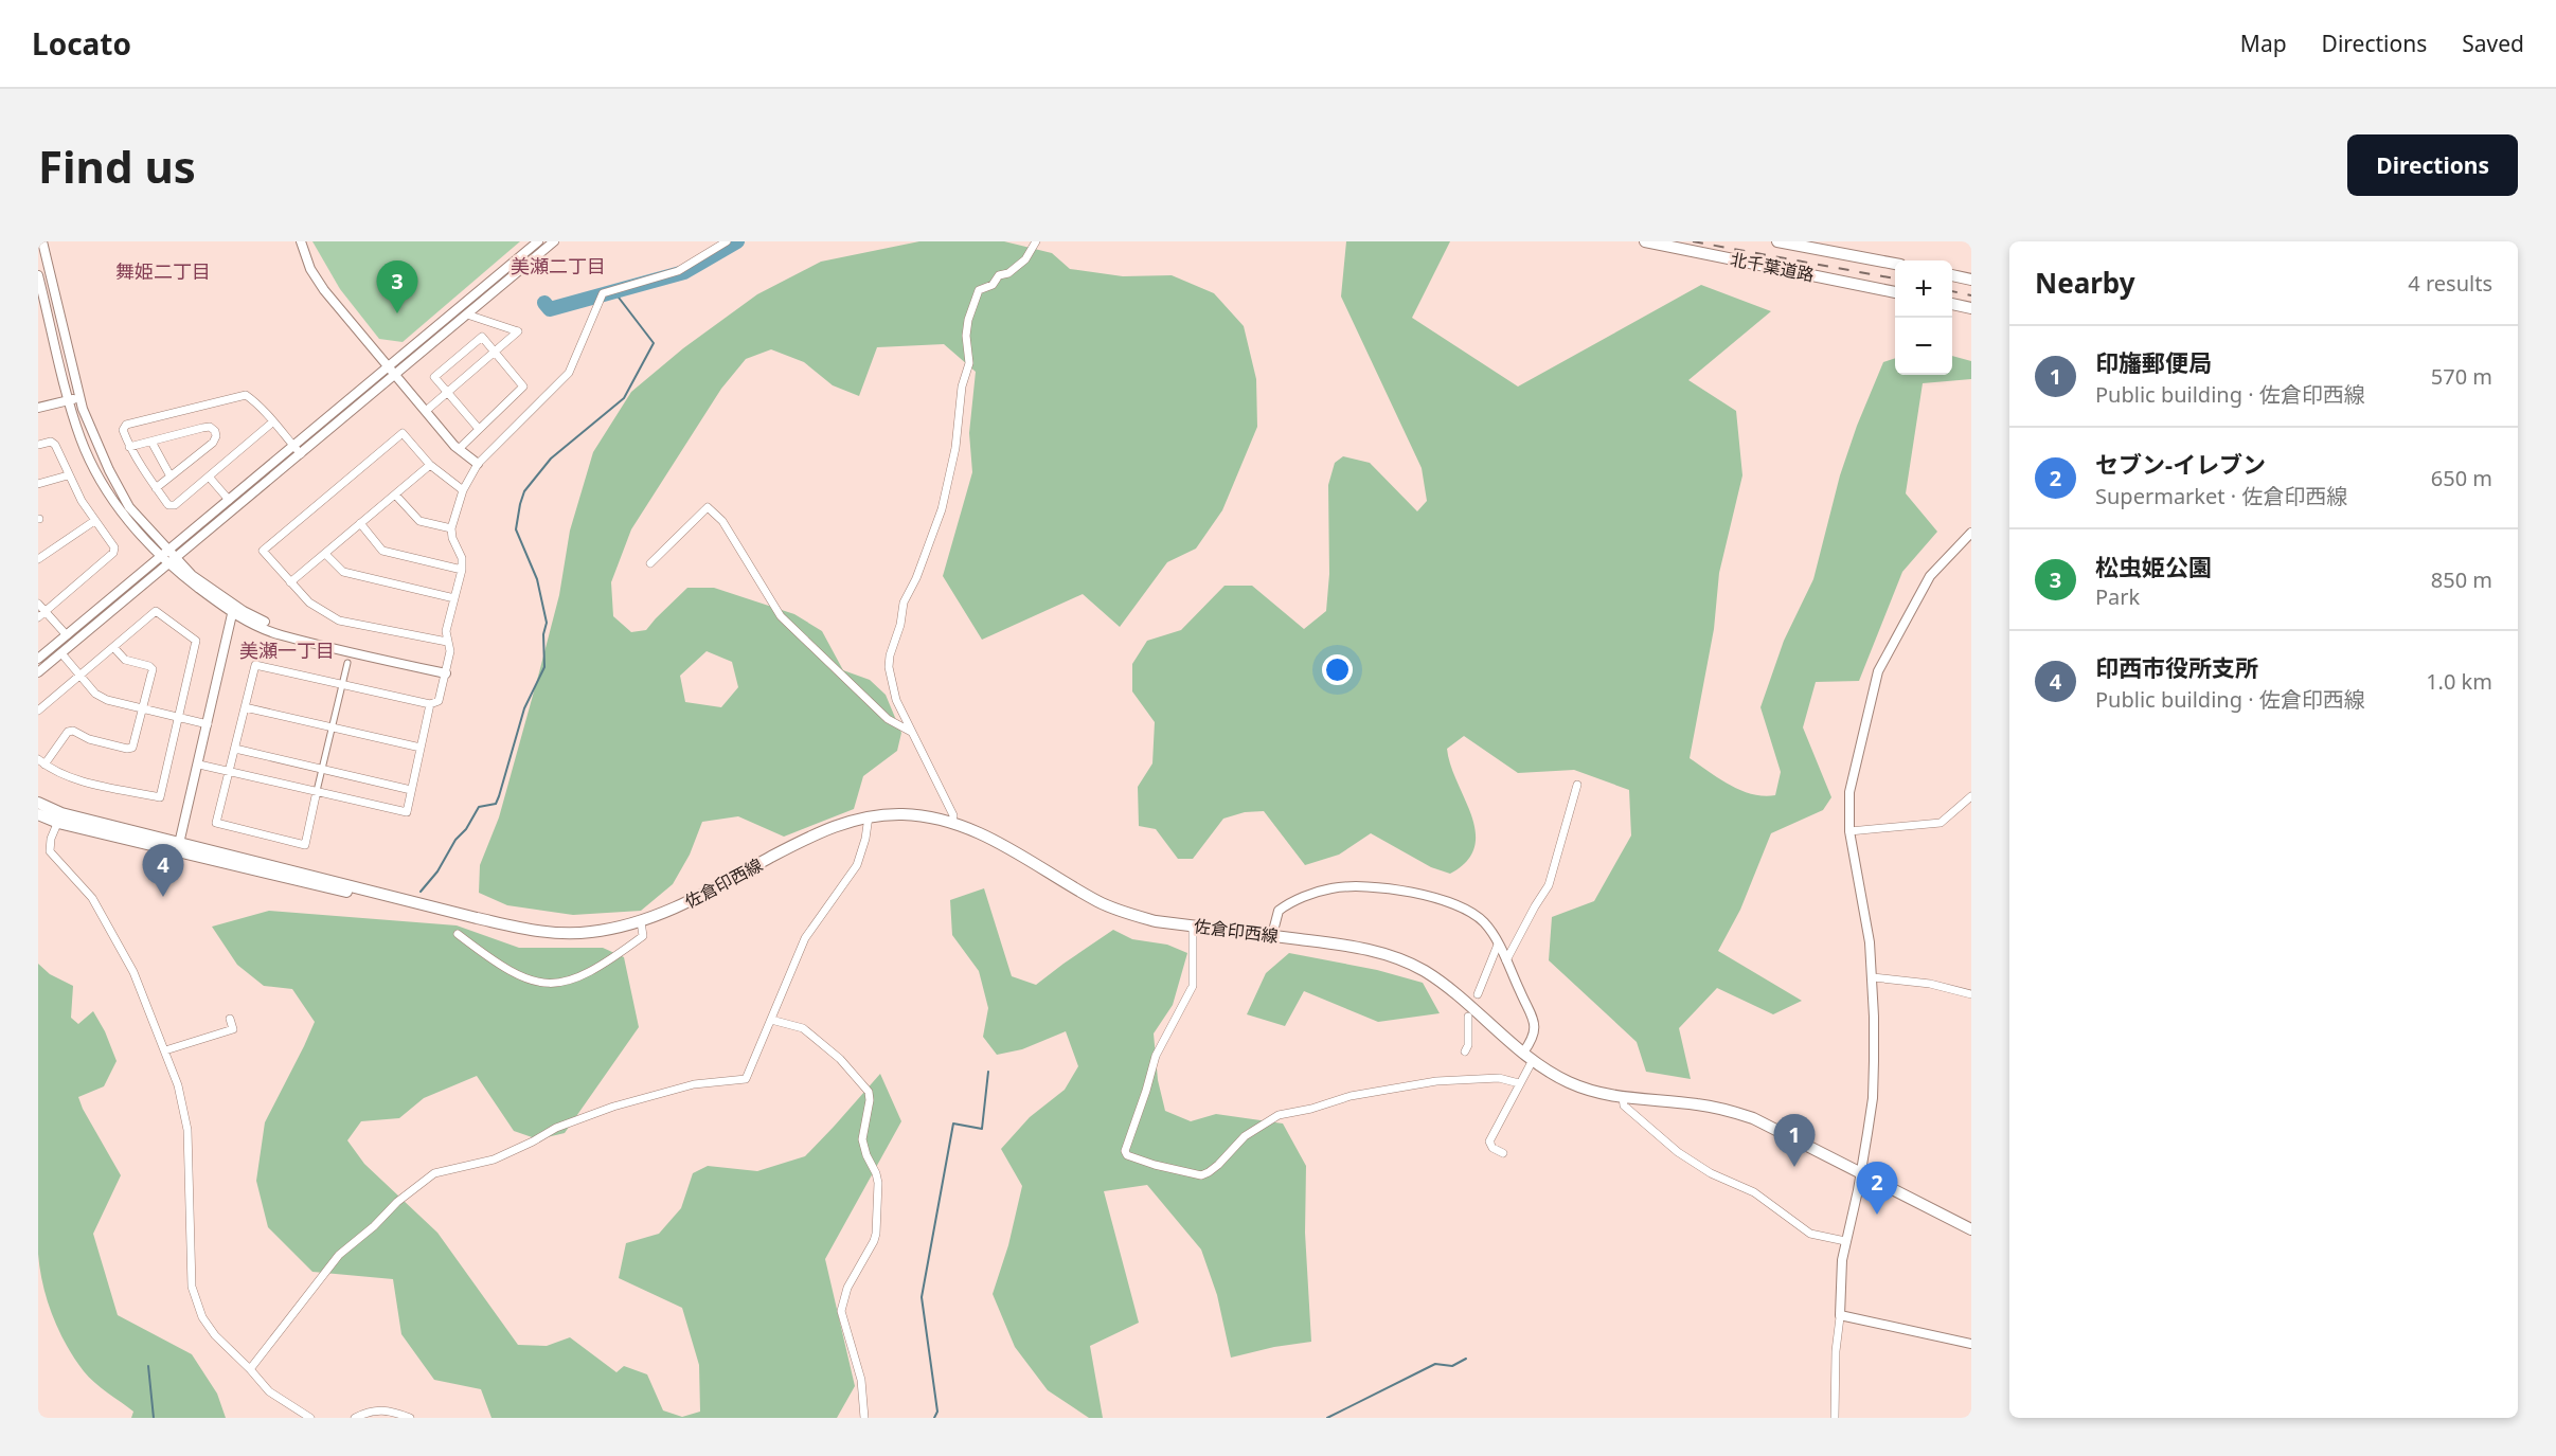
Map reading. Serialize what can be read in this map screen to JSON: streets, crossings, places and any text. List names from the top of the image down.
{
  "streets": {
    "main road": ["北千葉道路", "佐倉印西線"]
  },
  "districts": ["美瀬二丁目", "舞姫二丁目", "美瀬一丁目"],
  "page": {
    "header": "Locato",
    "nav": ["Map", "Directions", "Saved"],
    "buttons": "Directions",
    "title": "Find us",
    "heading": ["Nearby", "4 results"],
    "map_buttons": ["+", "−"],
    "pins": [
      "3",
      "4",
      "1",
      "2"
    ],
    "list": [
      {
        "mark": "1",
        "name": "印旛郵便局",
        "note": "Public building · 佐倉印西線",
        "value": "570 m"
      },
      {
        "mark": "2",
        "name": "セブン-イレブン",
        "note": "Supermarket · 佐倉印西線",
        "value": "650 m"
      },
      {
        "mark": "3",
        "name": "松虫姫公園",
        "note": "Park",
        "value": "850 m"
      },
      {
        "mark": "4",
        "name": "印西市役所支所",
        "note": "Public building · 佐倉印西線",
        "value": "1.0 km"
      }
    ]
  }
}
